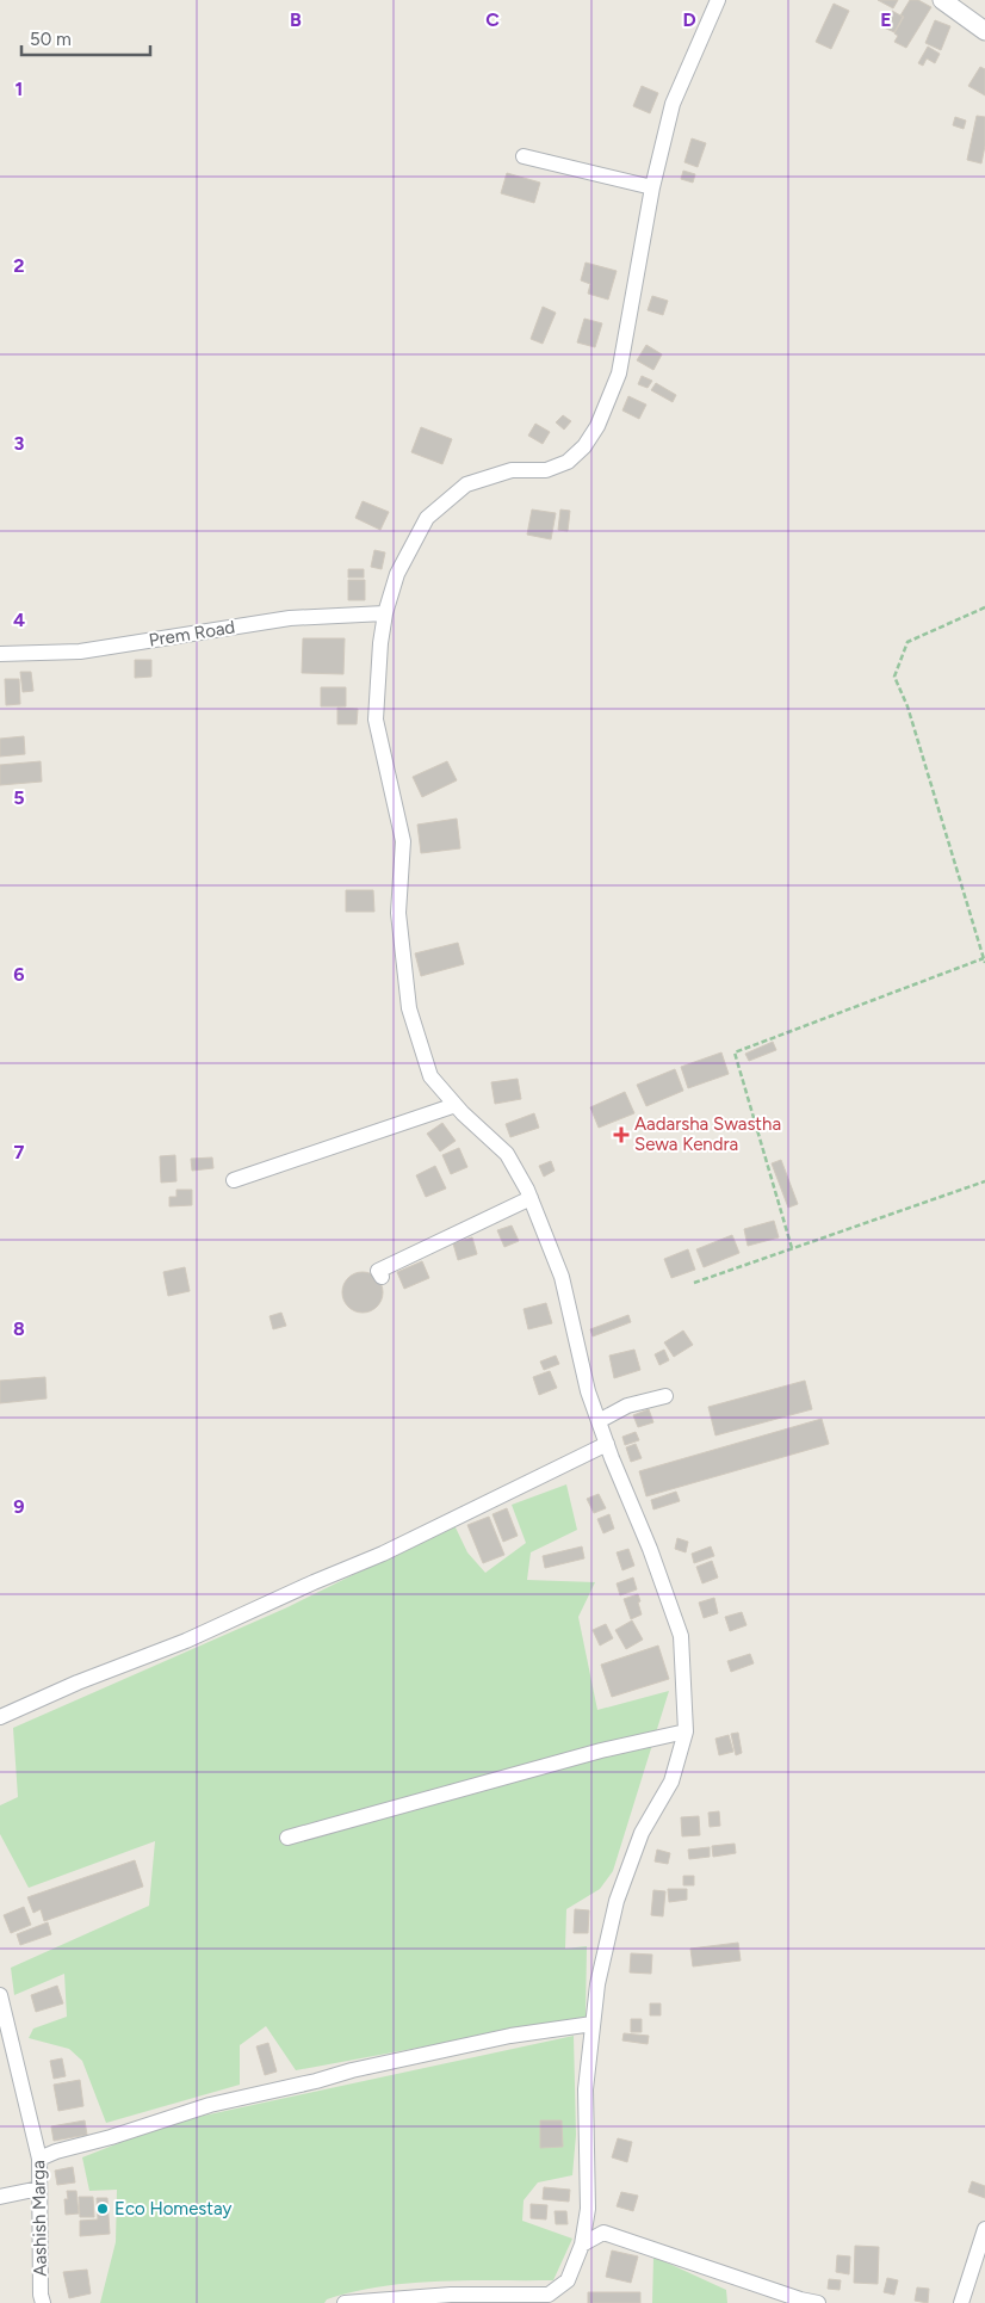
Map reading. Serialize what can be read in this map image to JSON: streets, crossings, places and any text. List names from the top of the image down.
{
  "streets": {
    "street": ["Prem Road", "Aashish Marga"]
  },
  "places": {
    "health": ["Aadarsha Swastha Sewa Kendra"],
    "other": ["Eco Homestay"]
  },
  "scale_bar": "50 m",
  "grid": {
    "columns": [
      "B",
      "C",
      "D",
      "E"
    ],
    "rows": [
      "1",
      "2",
      "3",
      "4",
      "5",
      "6",
      "7",
      "8",
      "9"
    ]
  }
}
